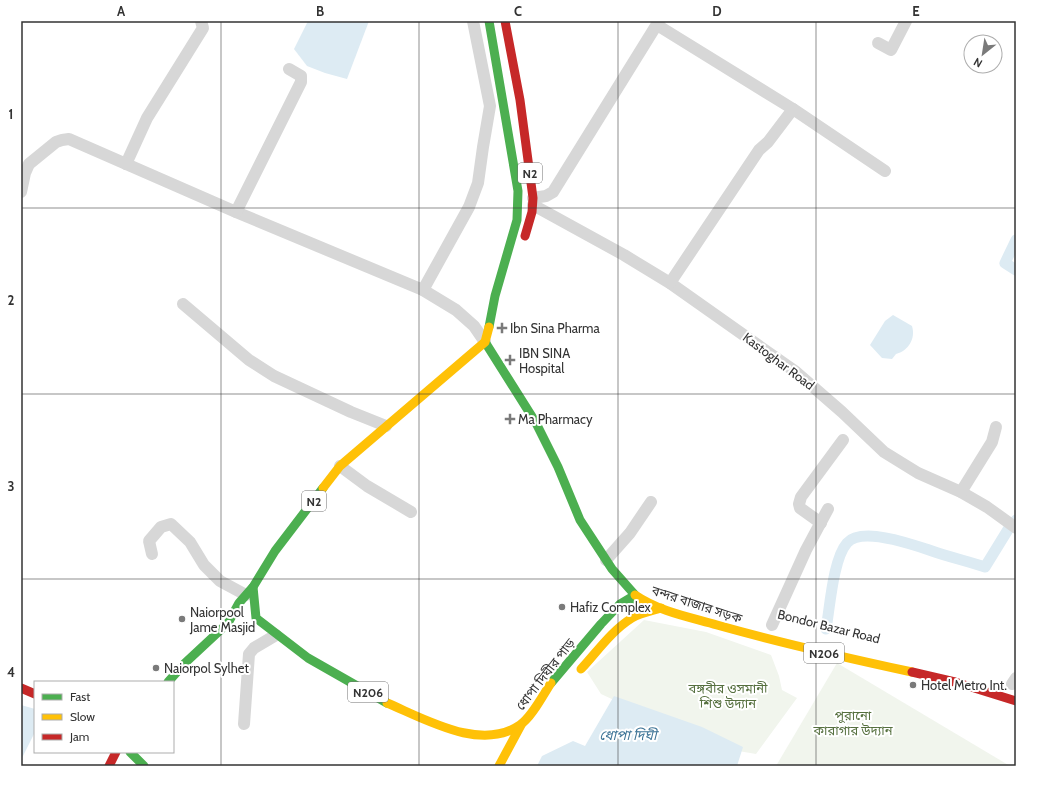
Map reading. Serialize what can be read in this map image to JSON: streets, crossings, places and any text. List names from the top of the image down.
{
  "streets": {
    "main road": [
      "N2",
      "বন্দর বাজার সড়ক",
      "N206",
      "ধোপা দিঘীর পাড়"
    ],
    "street": ["Kastoghar Road"]
  },
  "crossings": [
    ["N2", "Kastoghar Road"],
    ["N2", "বন্দর বাজার সড়ক"],
    ["বন্দর বাজার সড়ক", "N206"],
    ["N206", "ধোপা দিঘীর পাড়"]
  ],
  "water": ["ধোপা দিঘী"],
  "parks": ["বঙ্গবীর ওসমানী শিশু উদ্যান", "পুরানো কারাগার উদ্যান"],
  "places": {
    "health": ["Ibn Sina Pharma", "IBN SINA Hospital", "Ma Pharmacy"],
    "other": [
      "Hafiz Complex",
      "Naiorpool Jame Masjid",
      "Naiorpol Sylhet",
      "Hotel Metro Int."
    ]
  },
  "legend": ["Fast", "Slow", "Jam"],
  "north": "bottom left",
  "grid": {
    "columns": [
      "A",
      "B",
      "C",
      "D",
      "E"
    ],
    "rows": [
      "1",
      "2",
      "3",
      "4"
    ]
  }
}
